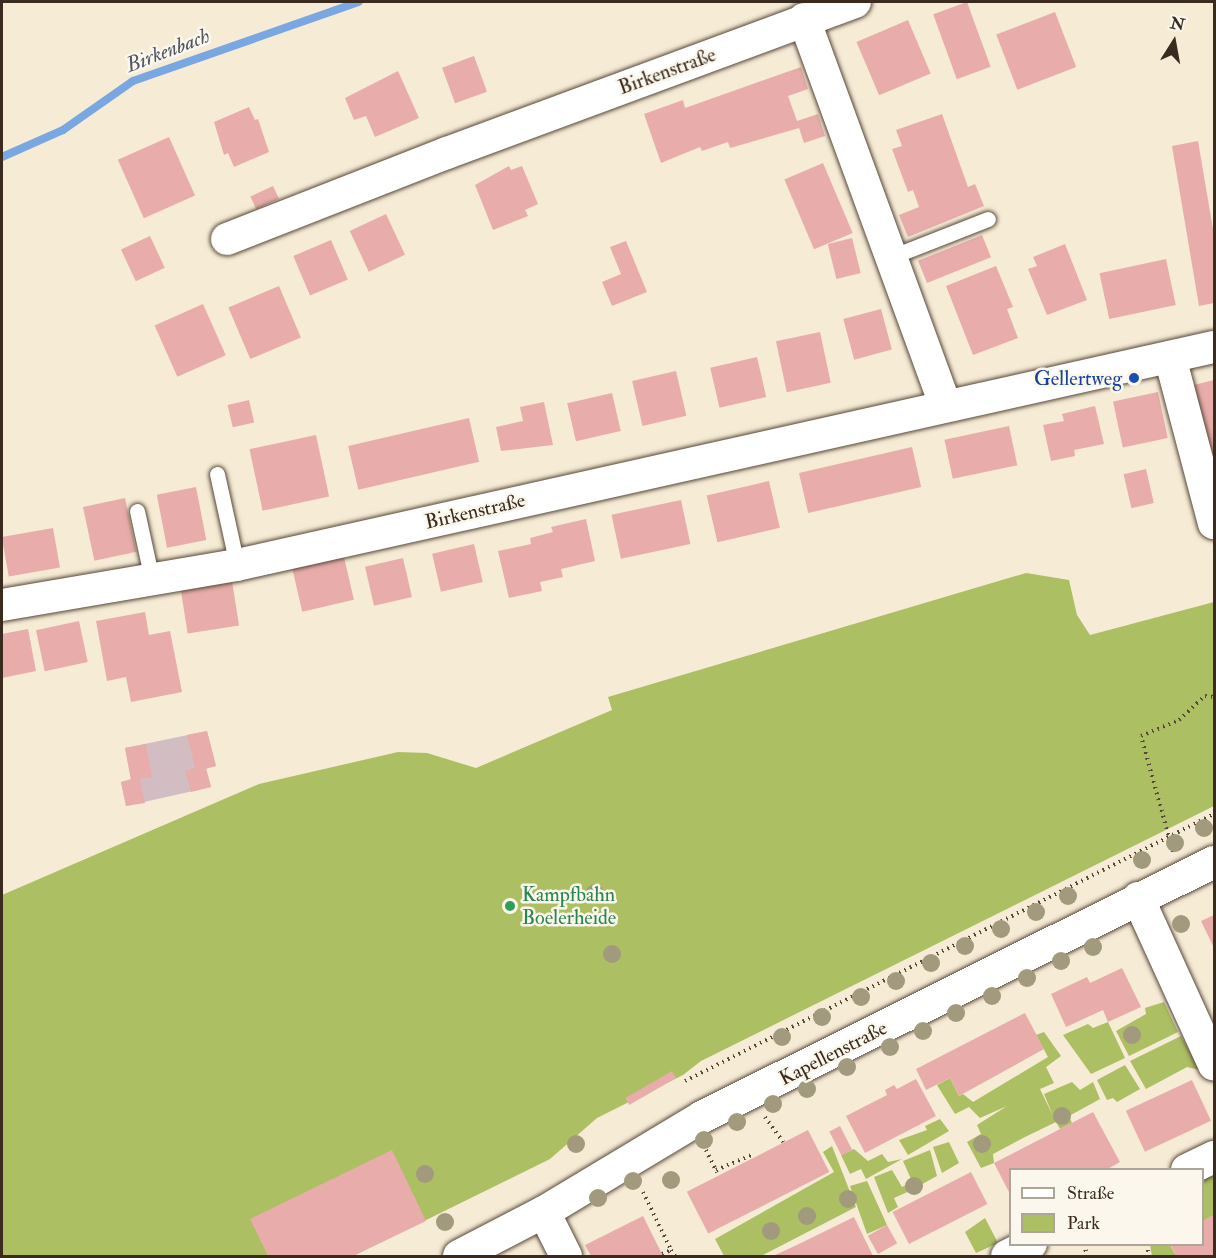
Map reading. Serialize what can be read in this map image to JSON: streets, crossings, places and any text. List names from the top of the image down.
{
  "streets": {
    "street": ["Birkenstraße", "Kapellenstraße"]
  },
  "water": ["Birkenbach"],
  "places": ["Gellertweg", "Kampfbahn Boelerheide"],
  "legend": ["Straße", "Park"],
  "north": "top"
}
